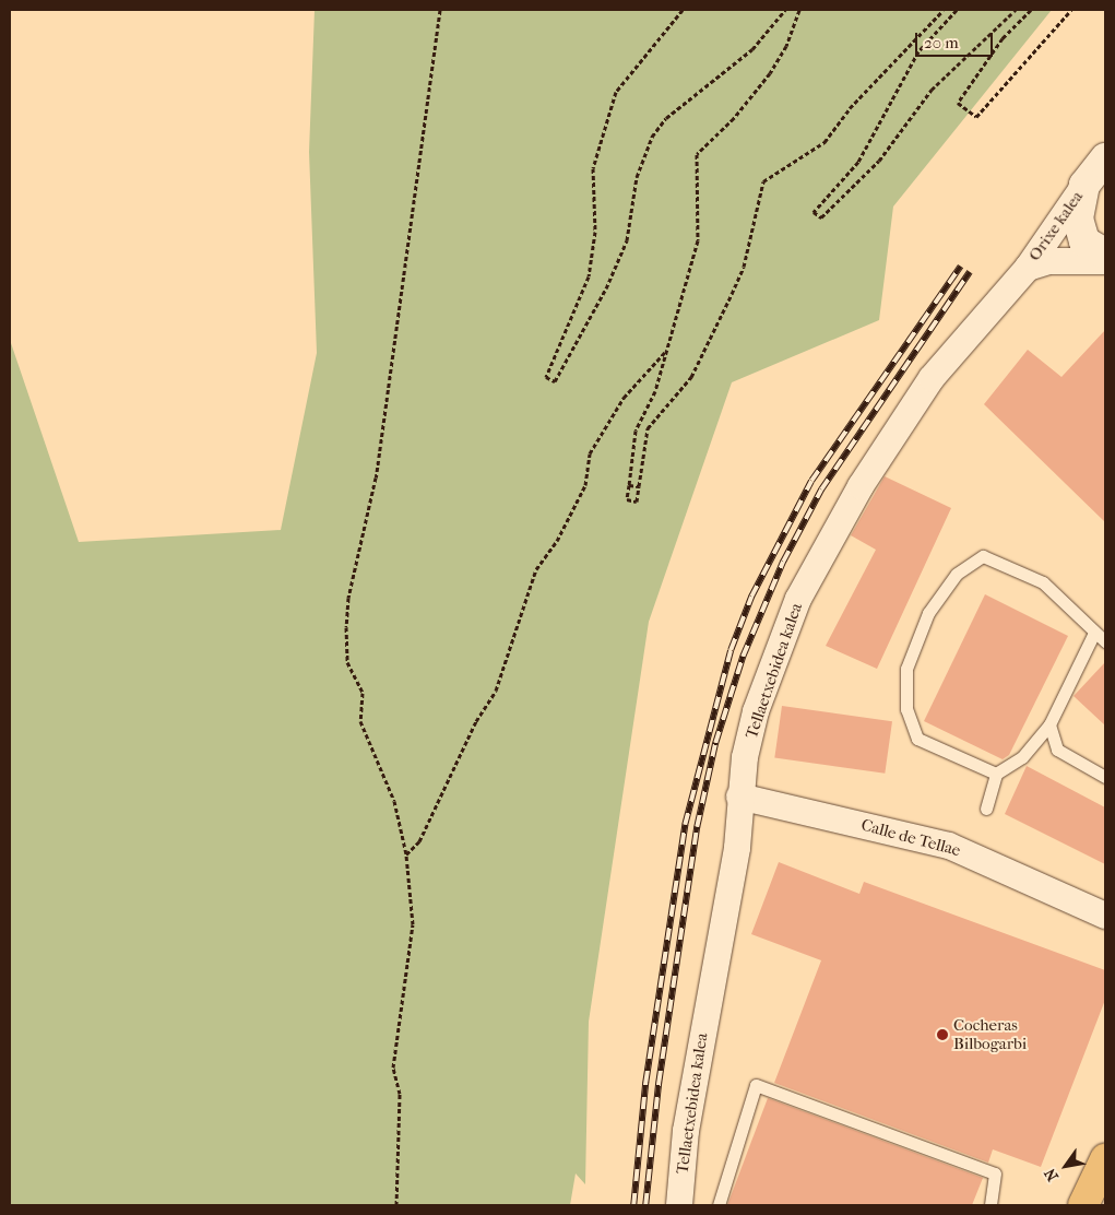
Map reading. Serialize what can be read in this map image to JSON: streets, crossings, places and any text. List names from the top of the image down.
{
  "streets": {
    "main road": ["Orixe kalea"],
    "street": ["Tellaetxebidea kalea", "Calle de Tellae"]
  },
  "crossings": [
    ["Orixe kalea", "Tellaetxebidea kalea"],
    ["Tellaetxebidea kalea", "Calle de Tellae"]
  ],
  "places": ["Cocheras Bilbogarbi"],
  "scale_bar": "20 m",
  "north": "bottom left"
}
